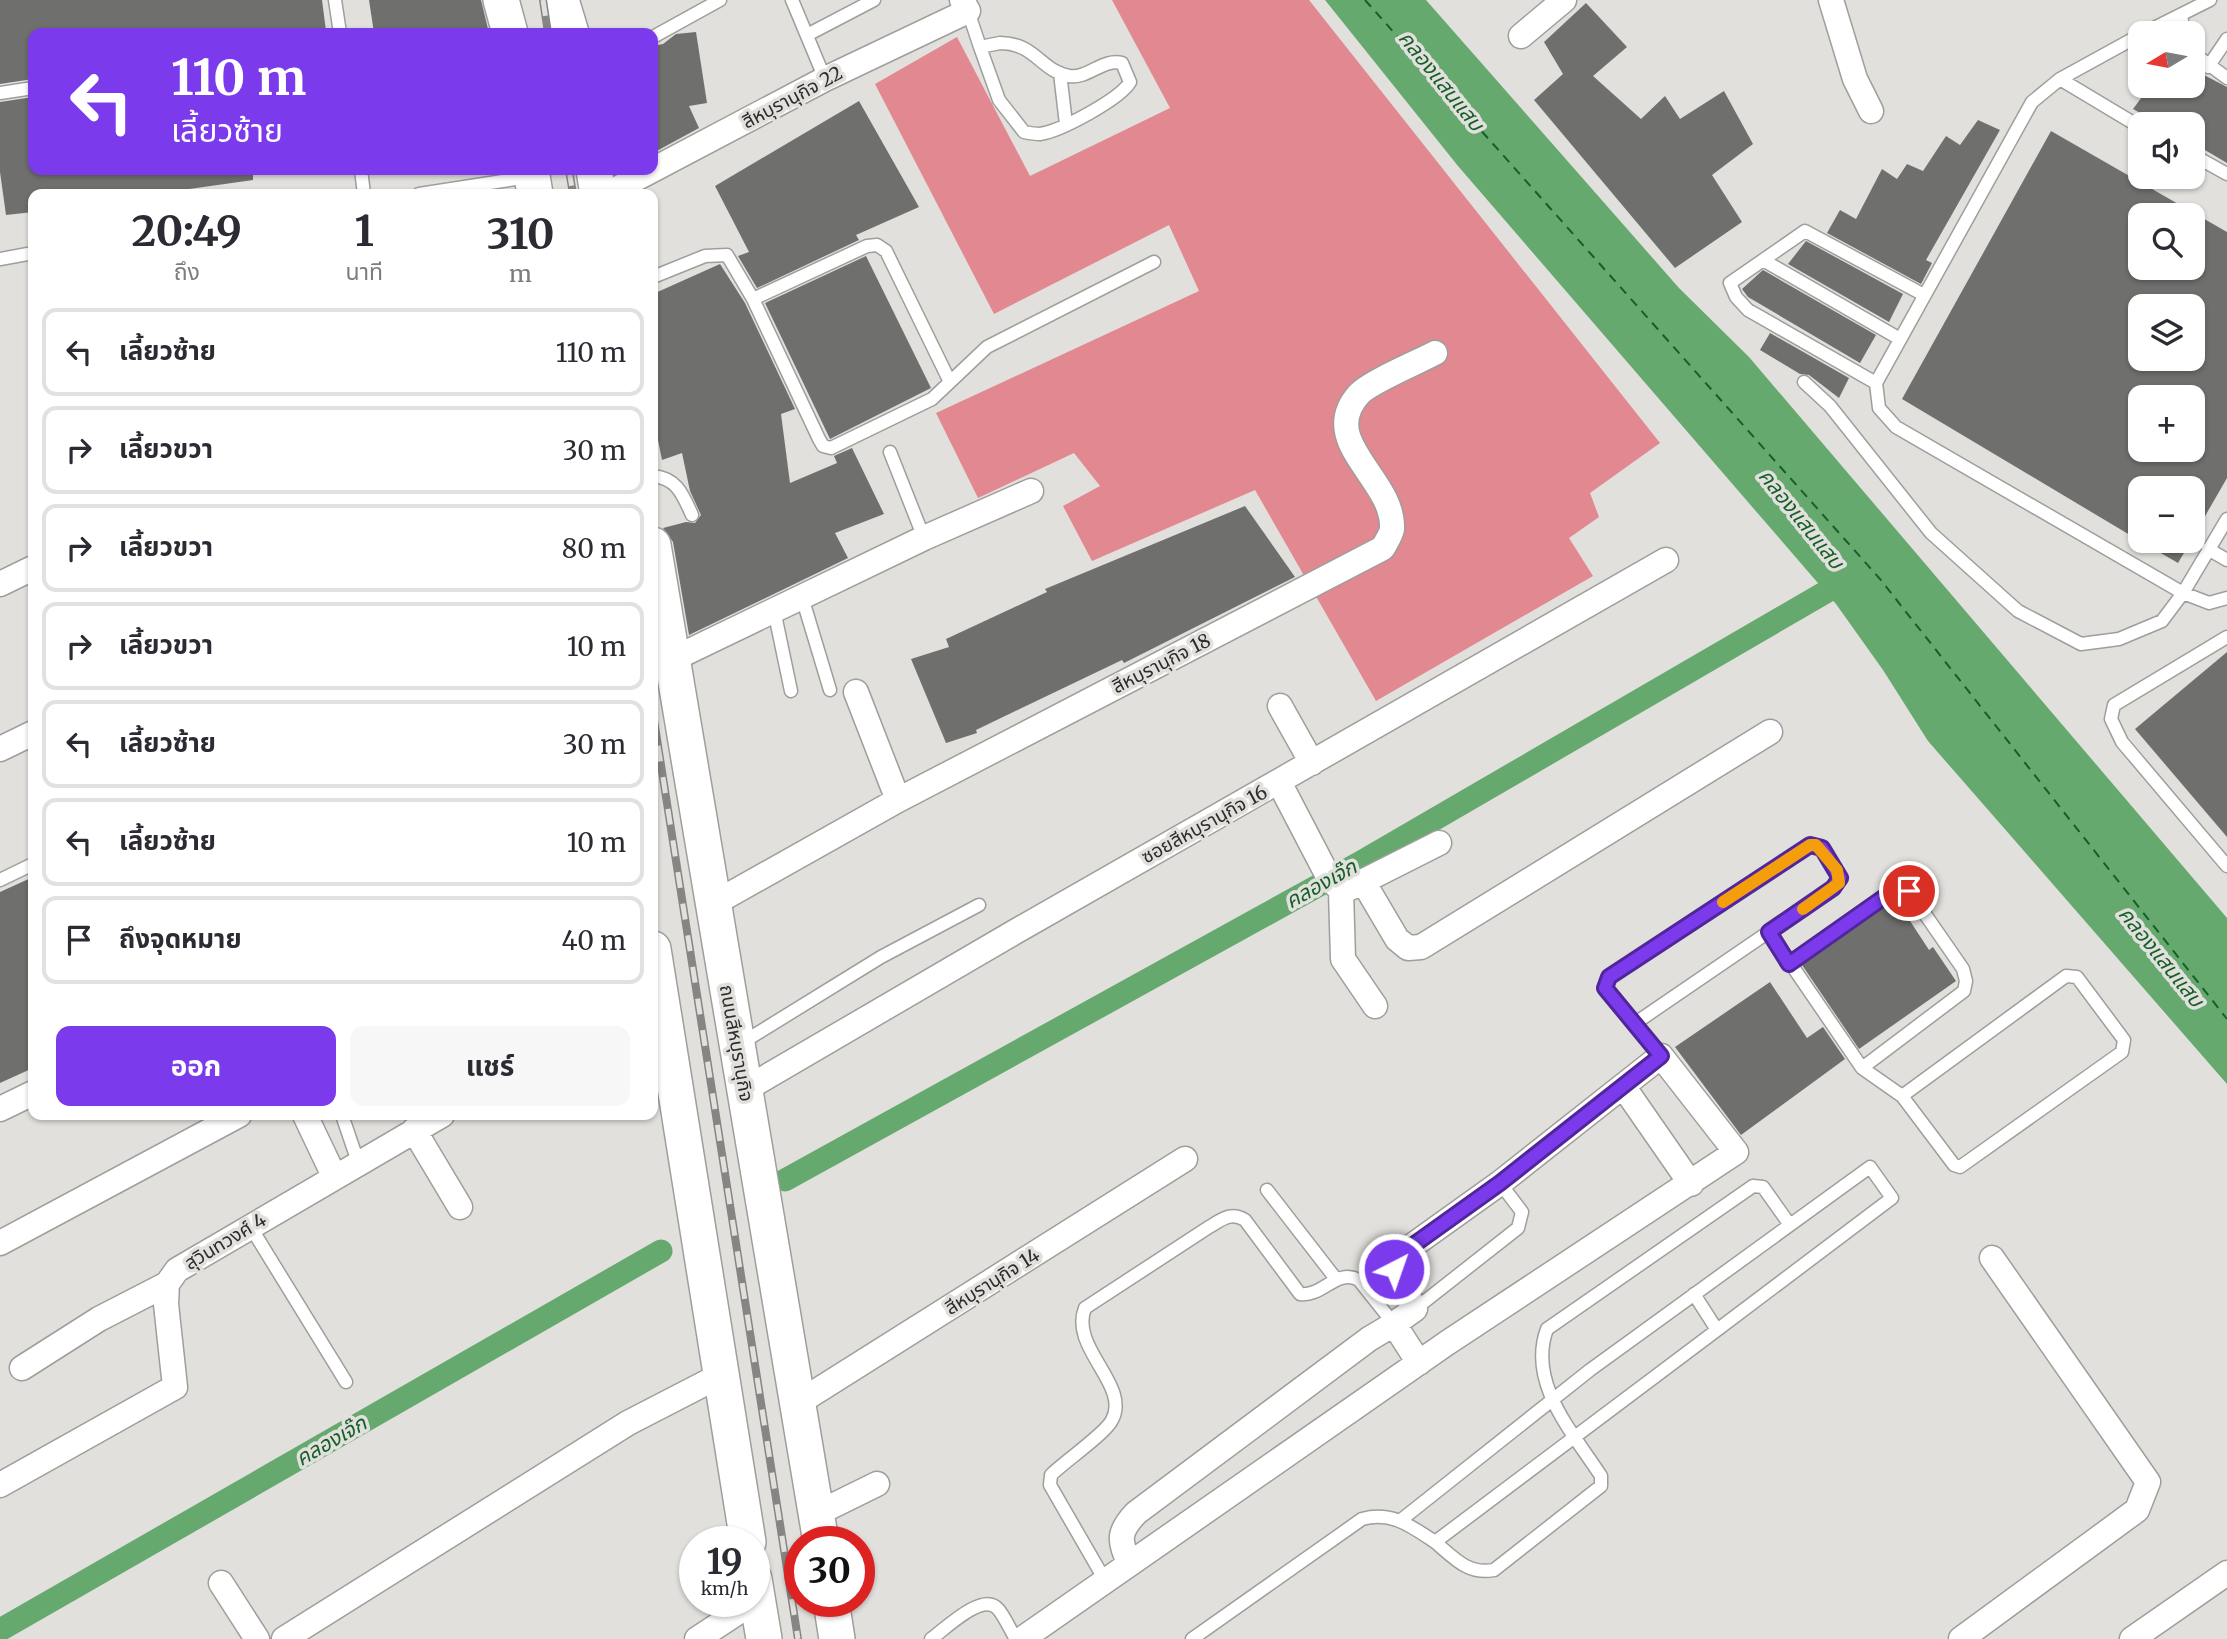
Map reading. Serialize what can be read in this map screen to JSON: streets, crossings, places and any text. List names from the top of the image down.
{
  "streets": {
    "main road": ["ถนนสีหบุรานุกิจ"],
    "street": [
      "สีหบุรานุกิจ 22",
      "สีหบุรานุกิจ 18",
      "ซอยสีหบุรานุกิจ 16",
      "สุวินทวงศ์ 4",
      "สีหบุรานุกิจ 14"
    ]
  },
  "crossings": [
    ["สีหบุรานุกิจ 18", "ถนนสีหบุรานุกิจ"],
    ["ซอยสีหบุรานุกิจ 16", "ถนนสีหบุรานุกิจ"],
    ["ถนนสีหบุรานุกิจ", "สีหบุรานุกิจ 14"]
  ],
  "water": ["คลองแสนแสบ", "คลองเจ๊ก"],
  "north": "left",
  "page": {
    "map_buttons": ["+", "−"],
    "turn": ["110 m", "เลี้ยวซ้าย"],
    "eta": [
      "20:49",
      "ถึง",
      "1",
      "นาที",
      "310",
      "m"
    ],
    "list": [
      {
        "name": "เลี้ยวซ้าย",
        "value": "110 m"
      },
      {
        "name": "เลี้ยวขวา",
        "value": "30 m"
      },
      {
        "name": "เลี้ยวขวา",
        "value": "80 m"
      },
      {
        "name": "เลี้ยวขวา",
        "value": "10 m"
      },
      {
        "name": "เลี้ยวซ้าย",
        "value": "30 m"
      },
      {
        "name": "เลี้ยวซ้าย",
        "value": "10 m"
      },
      {
        "name": "ถึงจุดหมาย",
        "value": "40 m"
      }
    ],
    "buttons": ["ออก", "แชร์"],
    "speed": "19 km/h",
    "limit": "30"
  }
}
